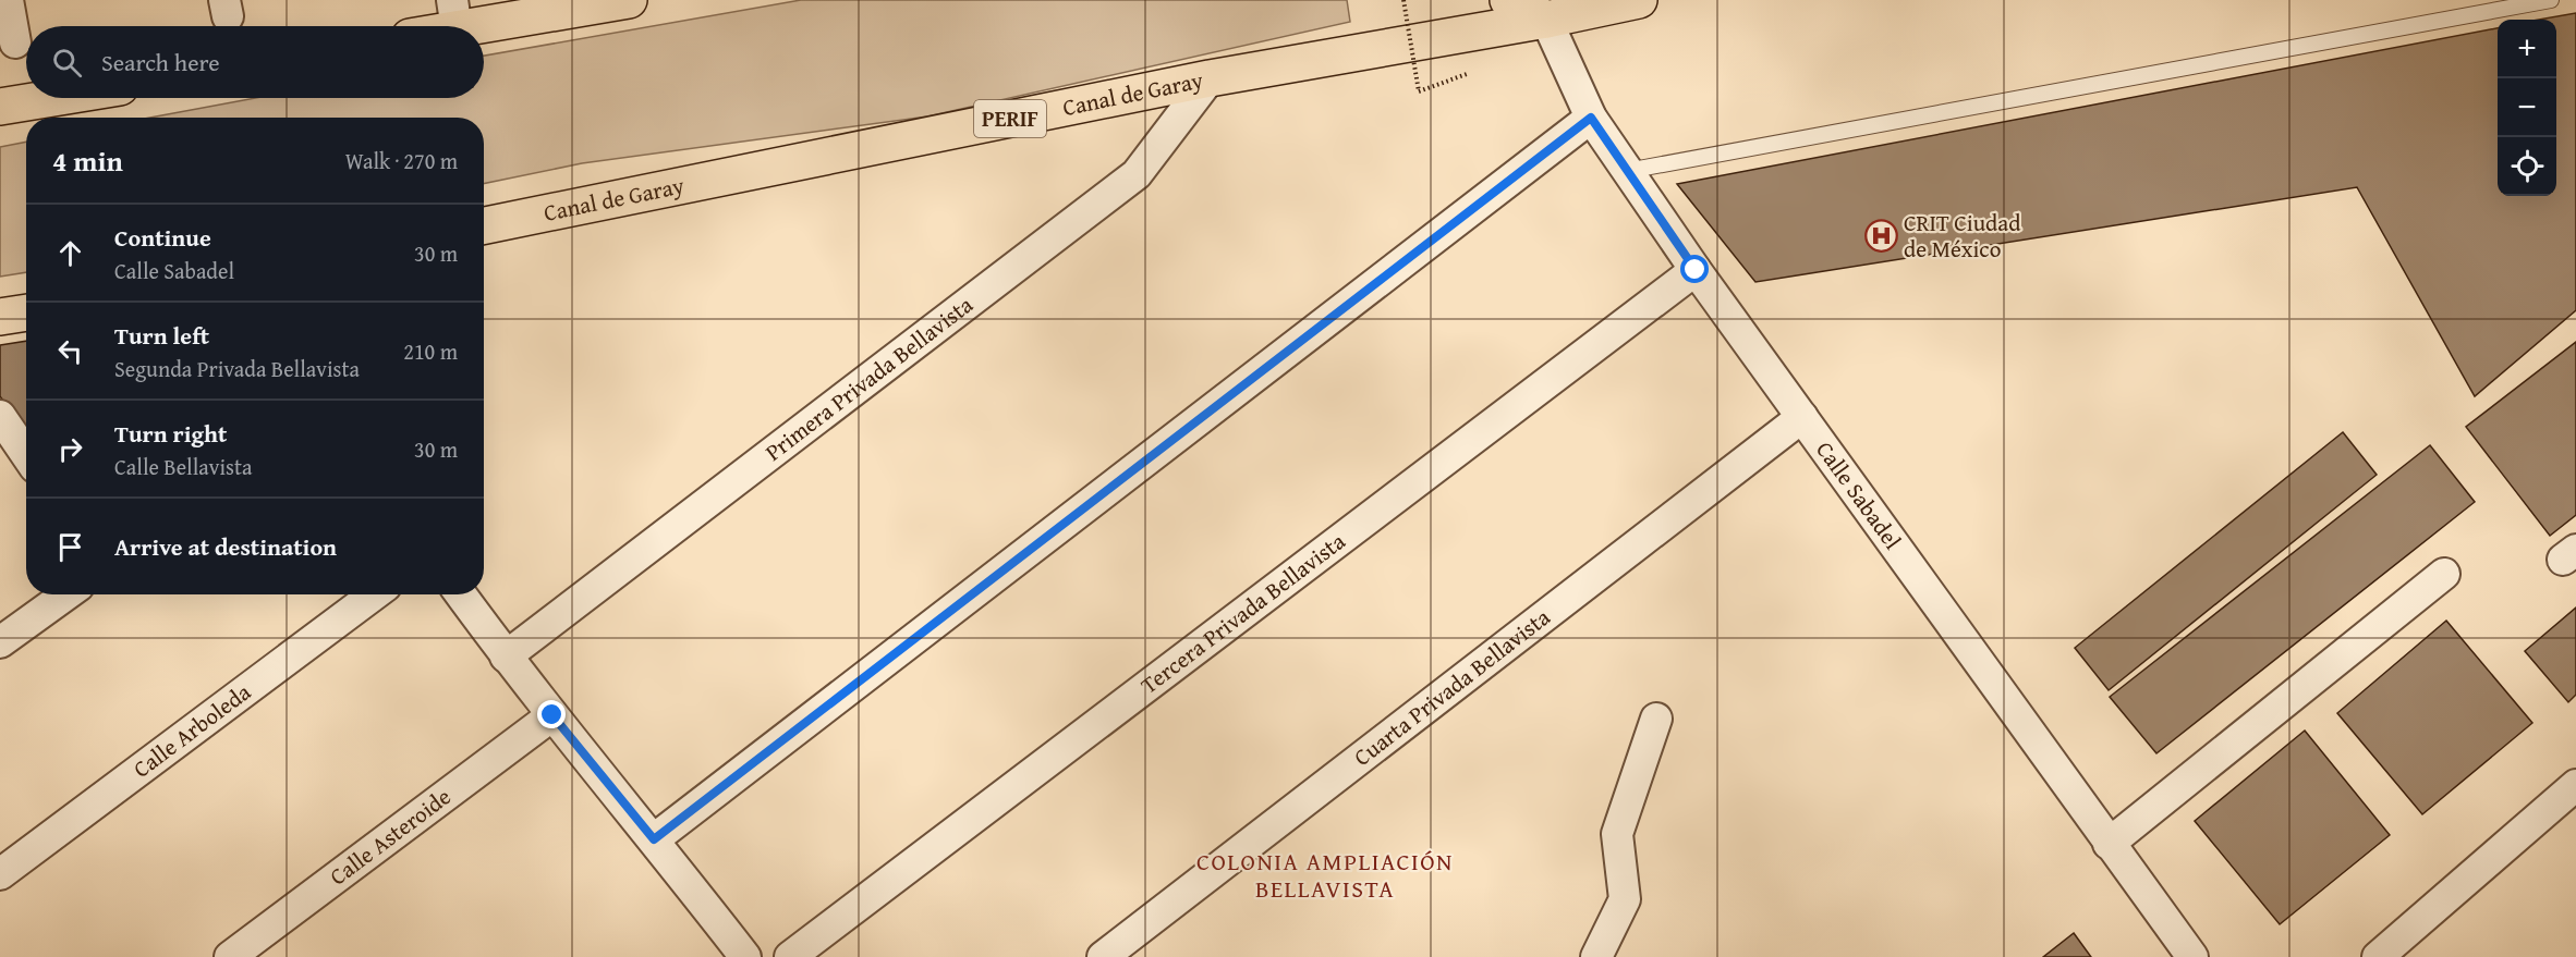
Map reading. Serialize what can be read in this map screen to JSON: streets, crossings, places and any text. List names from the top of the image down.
{
  "streets": {
    "main road": ["Canal de Garay", "PERIF"],
    "street": [
      "Primera Privada Bellavista",
      "Calle Sabadel",
      "Tercera Privada Bellavista",
      "Cuarta Privada Bellavista",
      "Calle Arboleda",
      "Calle Asteroide"
    ]
  },
  "crossings": [
    ["Canal de Garay", "Primera Privada Bellavista"],
    ["Canal de Garay", "Calle Sabadel"],
    ["Calle Sabadel", "Tercera Privada Bellavista"],
    ["Calle Sabadel", "Cuarta Privada Bellavista"]
  ],
  "districts": ["COLONIA AMPLIACIÓN BELLAVISTA"],
  "places": {
    "hospital": ["CRIT Ciudad de México"]
  },
  "page": {
    "map_buttons": ["+", "−"],
    "search": "Search here",
    "heading": ["4 min", "Walk · 270 m"],
    "list": [
      ["Continue", "Calle Sabadel", "30 m"],
      ["Turn left", "Segunda Privada Bellavista", "210 m"],
      ["Turn right", "Calle Bellavista", "30 m"],
      "Arrive at destination"
    ]
  }
}
